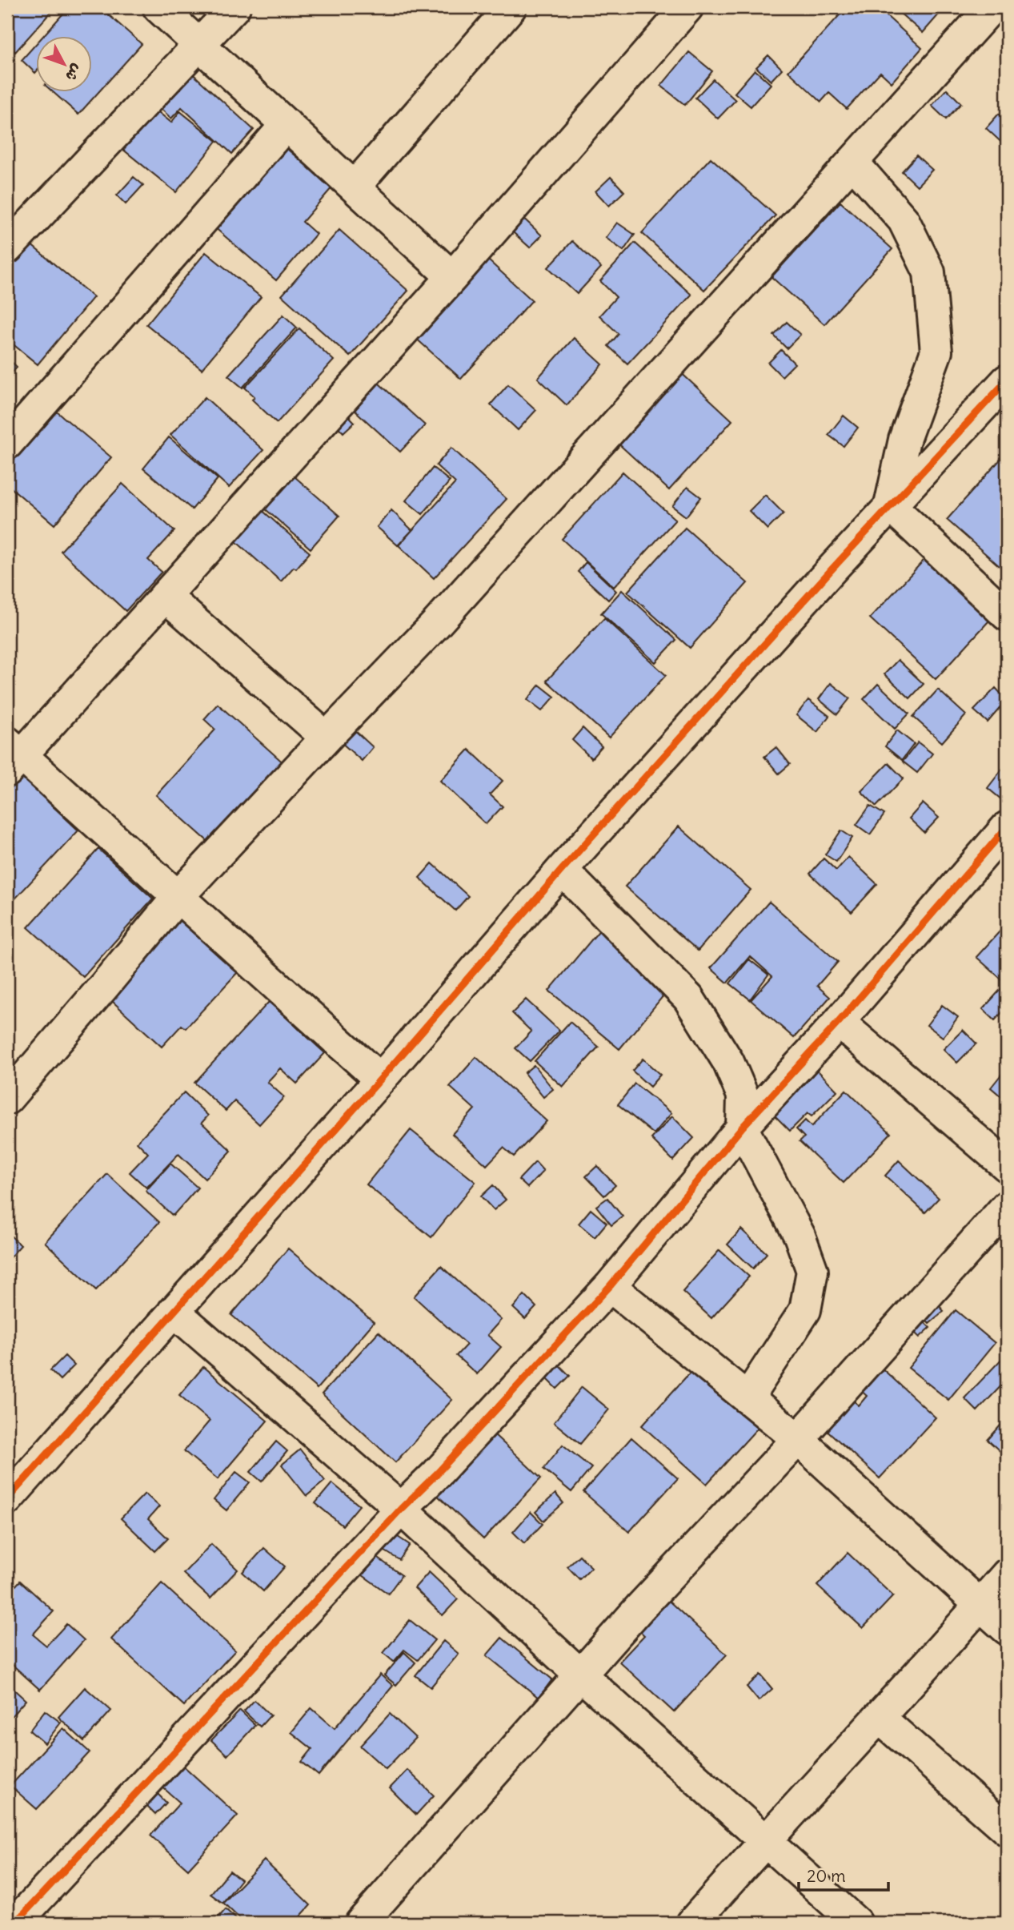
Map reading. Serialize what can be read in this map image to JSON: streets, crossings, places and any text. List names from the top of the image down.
{
  "scale_bar": "20 m",
  "north": "bottom right"
}
